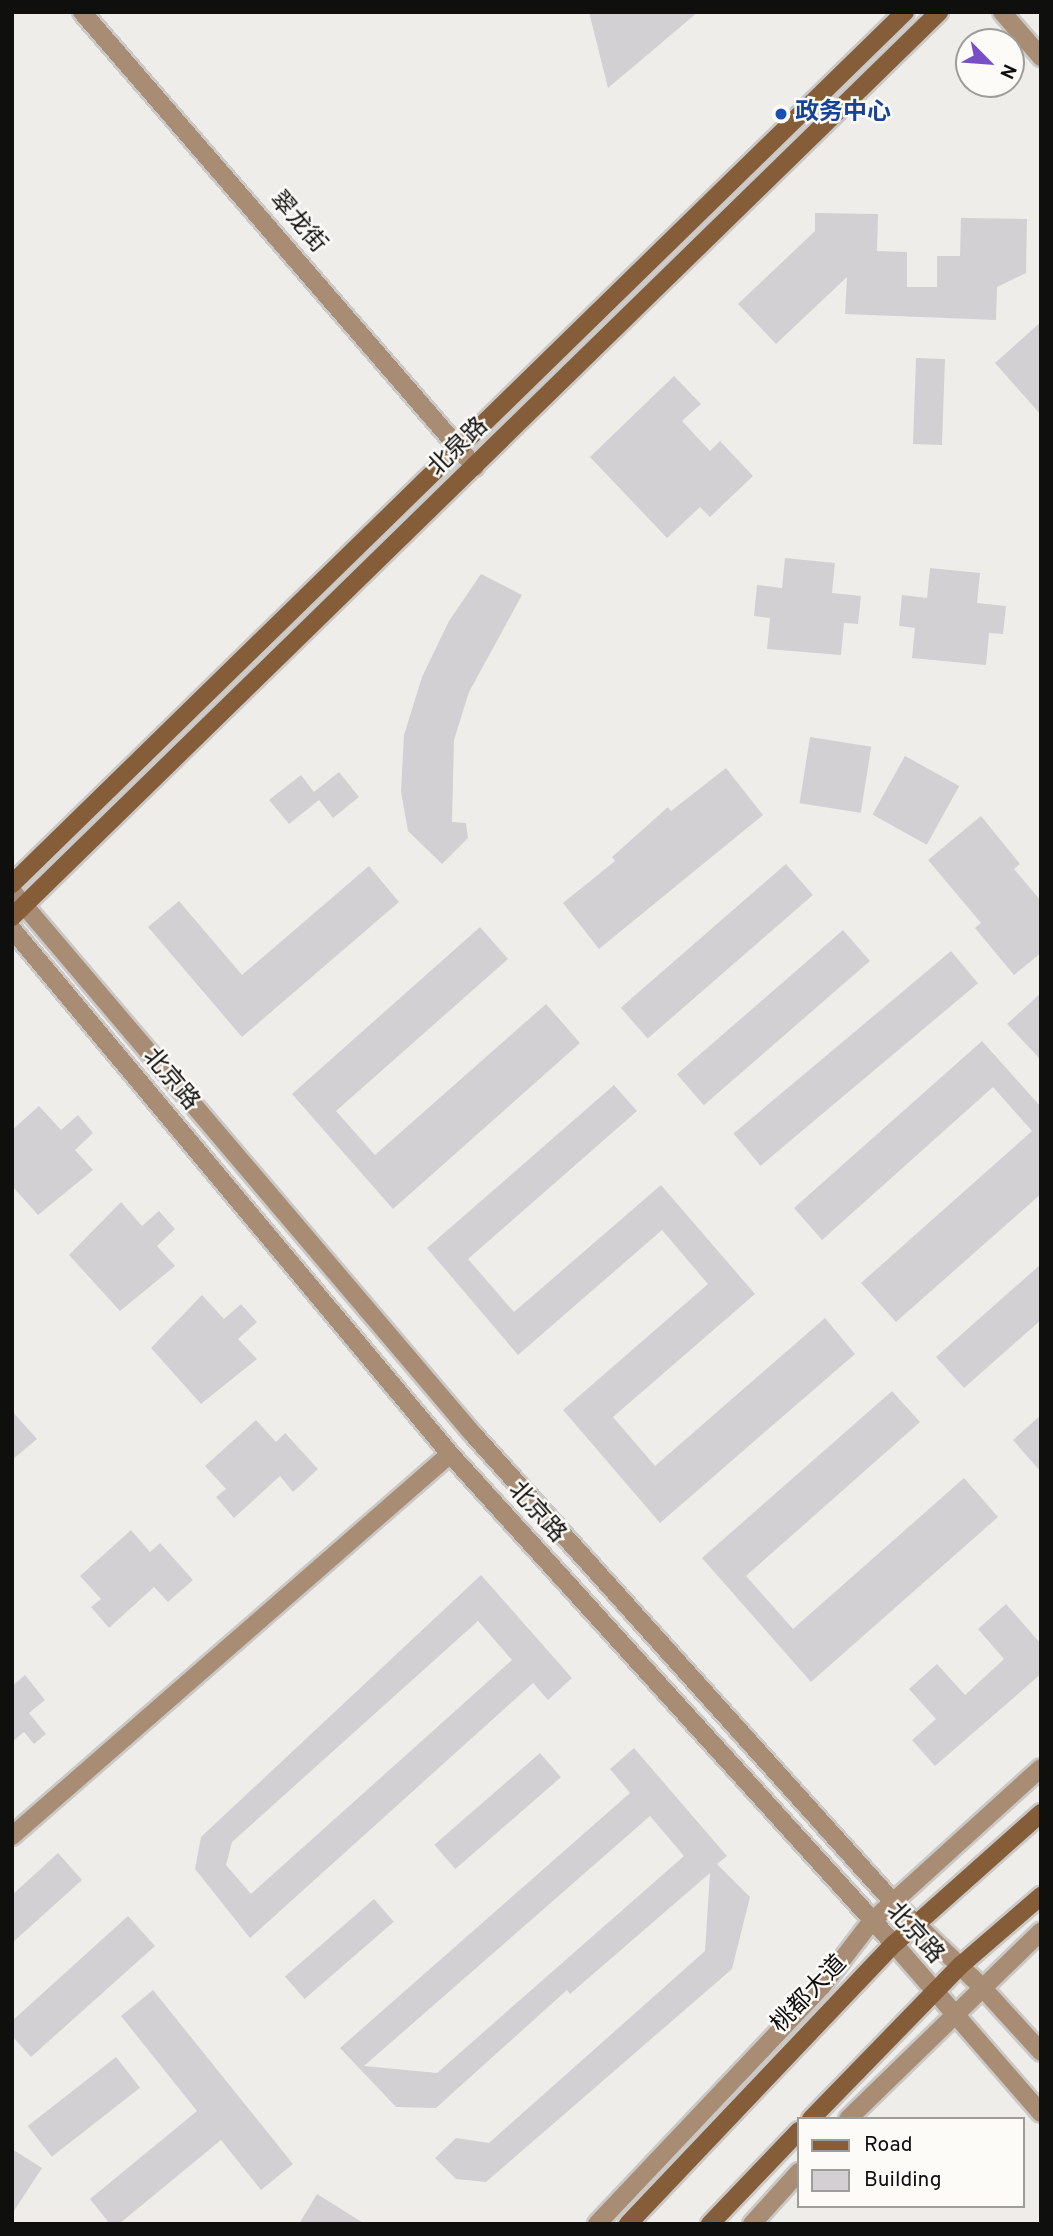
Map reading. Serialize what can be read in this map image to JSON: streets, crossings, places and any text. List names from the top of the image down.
{
  "streets": {
    "main road": ["北泉路", "桃都大道"],
    "street": ["翠龙街", "北京路"]
  },
  "crossings": [
    ["翠龙街", "北泉路"],
    ["北泉路", "北京路"],
    ["北京路", "桃都大道"]
  ],
  "places": ["政务中心"],
  "legend": ["Road", "Building"],
  "north": "bottom right"
}
